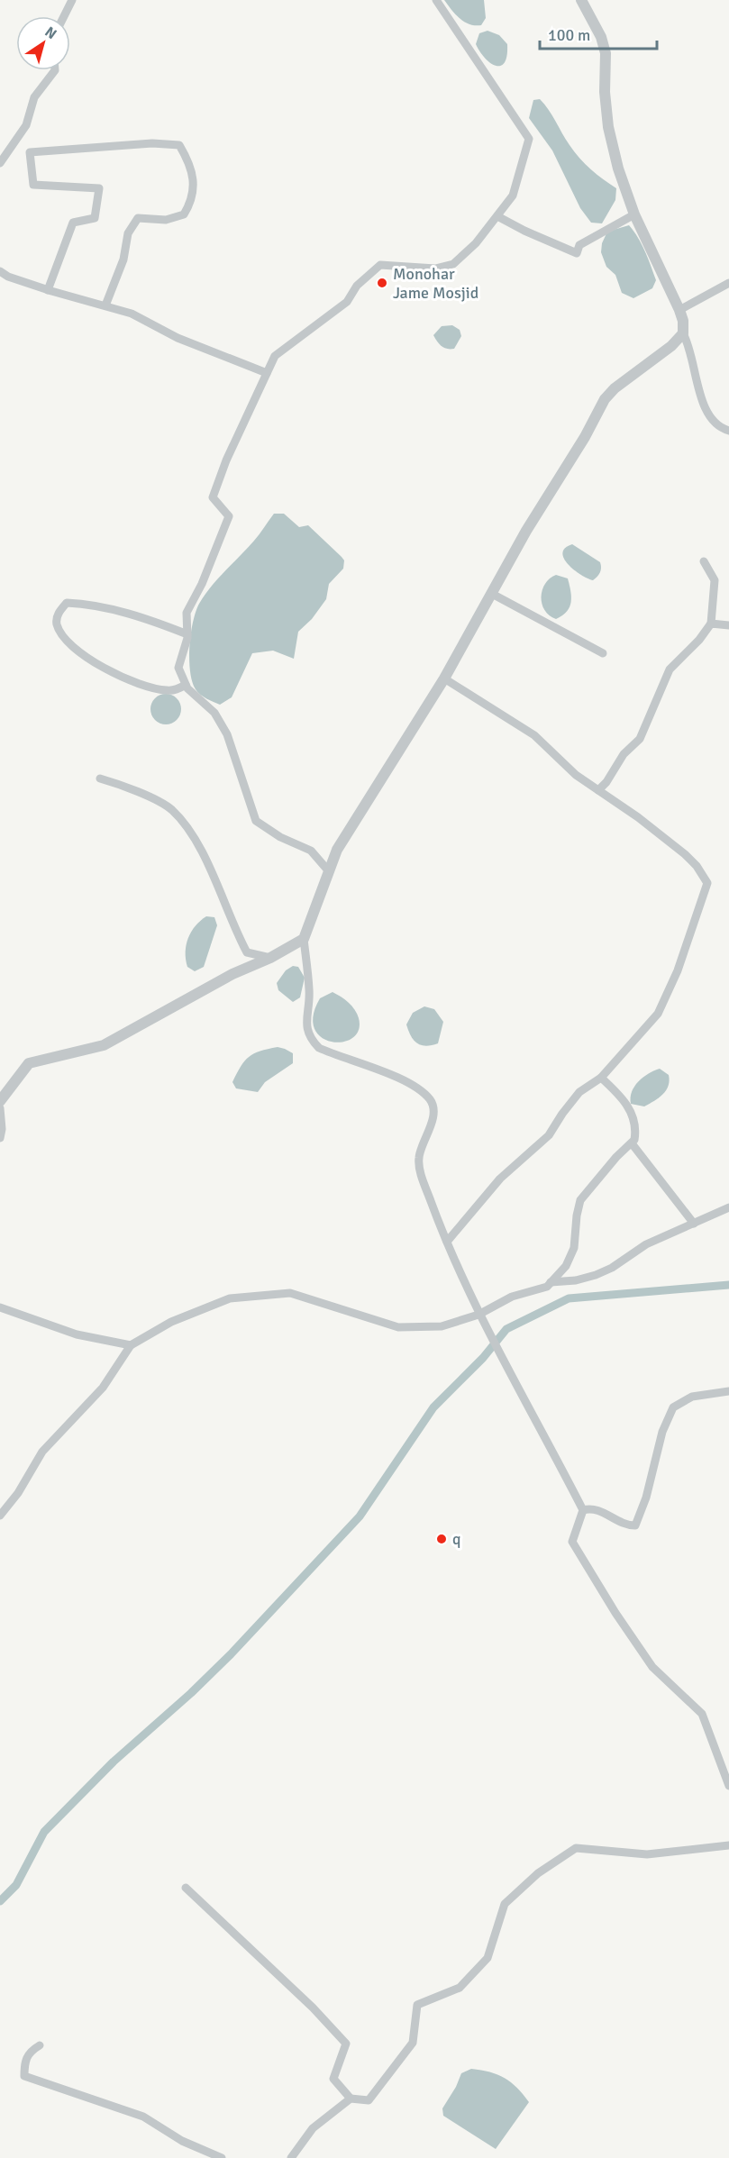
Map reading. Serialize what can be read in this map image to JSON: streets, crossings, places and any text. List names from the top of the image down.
{
  "places": ["Monohar Jame Mosjid", "q"],
  "scale_bar": "100 m",
  "north": "top right"
}
